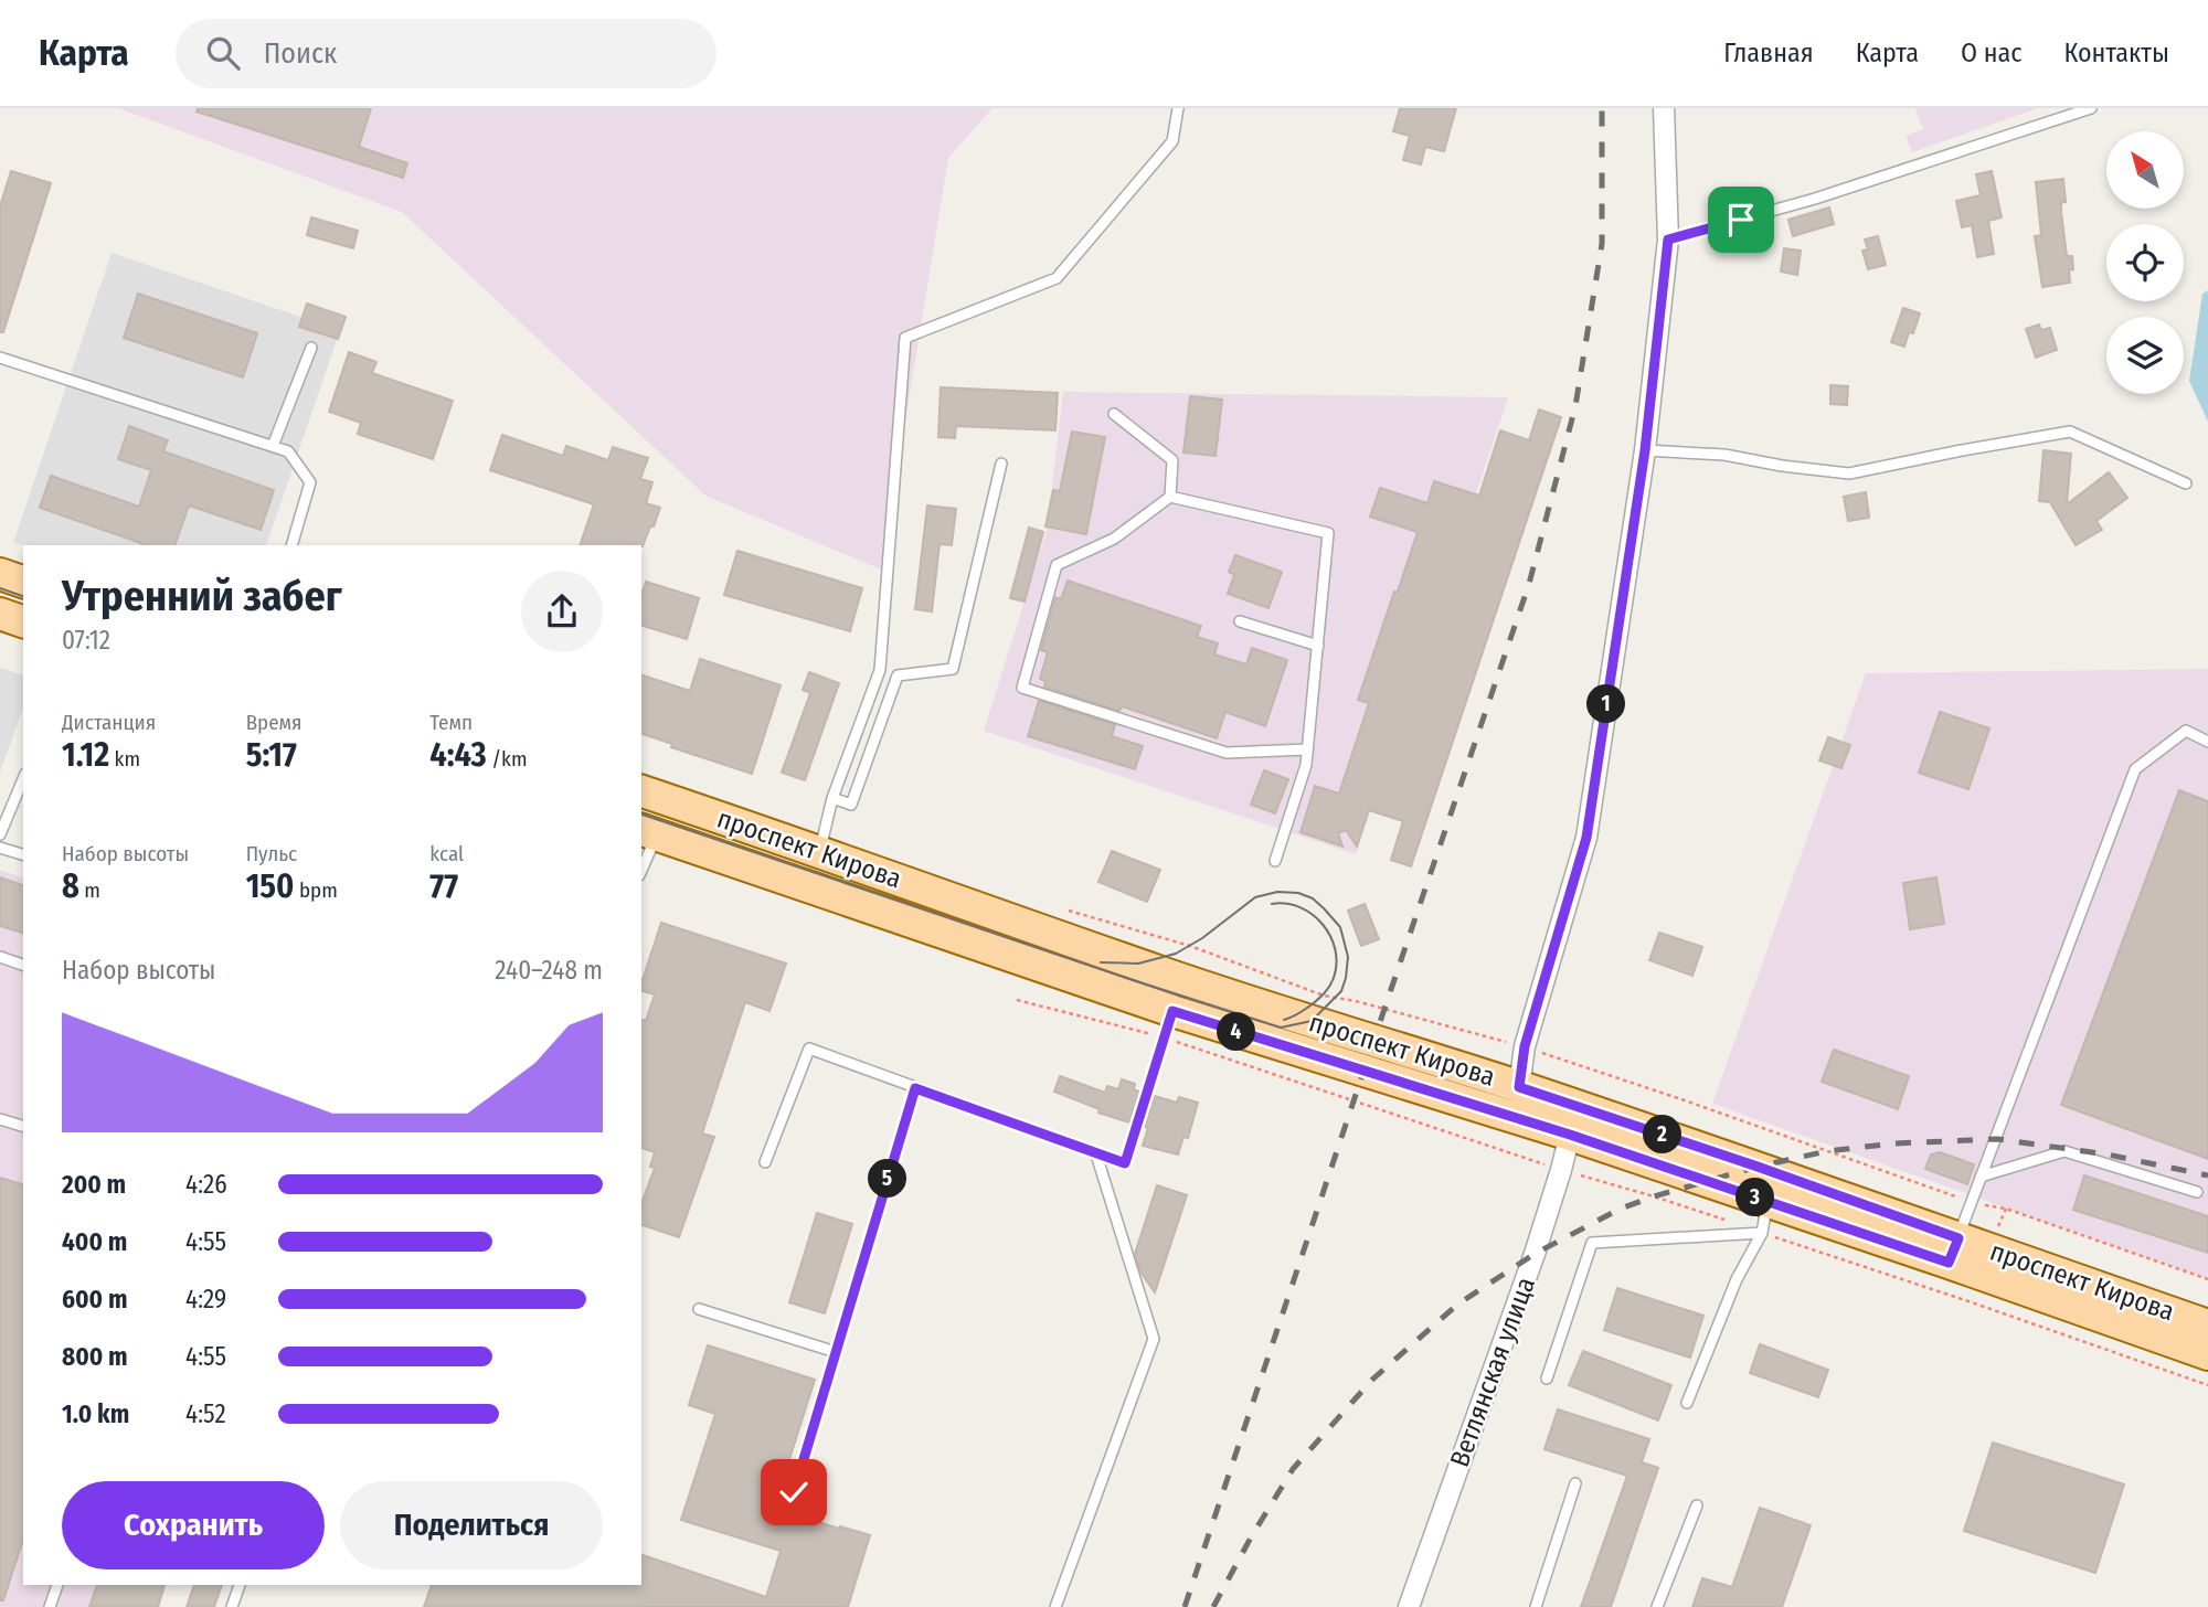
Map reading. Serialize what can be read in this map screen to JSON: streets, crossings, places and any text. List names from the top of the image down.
{
  "streets": {
    "main road": ["проспект Кирова"],
    "street": ["Ветлянская улица"]
  },
  "crossings": [
    ["проспект Кирова", "Ветлянская улица"]
  ],
  "north": "top left",
  "page": {
    "header": "Карта",
    "search": "Поиск",
    "nav": [
      "Главная",
      "Карта",
      "О нас",
      "Контакты"
    ],
    "heading": ["Утренний забег", "07:12"],
    "stats": [
      ["Дистанция", "1.12 km"],
      ["Время", "5:17"],
      ["Темп", "4:43 /km"],
      ["Набор высоты", "8 m"],
      ["Пульс", "150 bpm"],
      ["kcal", "77"]
    ],
    "pins": [
      "1",
      "4",
      "2",
      "5",
      "3"
    ],
    "chart": ["Набор высоты", "240–248 m"],
    "list": [
      {
        "name": "200 m",
        "note": "4:26"
      },
      {
        "name": "400 m",
        "note": "4:55"
      },
      {
        "name": "600 m",
        "note": "4:29"
      },
      {
        "name": "800 m",
        "note": "4:55"
      },
      {
        "name": "1.0 km",
        "note": "4:52"
      }
    ],
    "buttons": ["Сохранить", "Поделиться"]
  }
}
